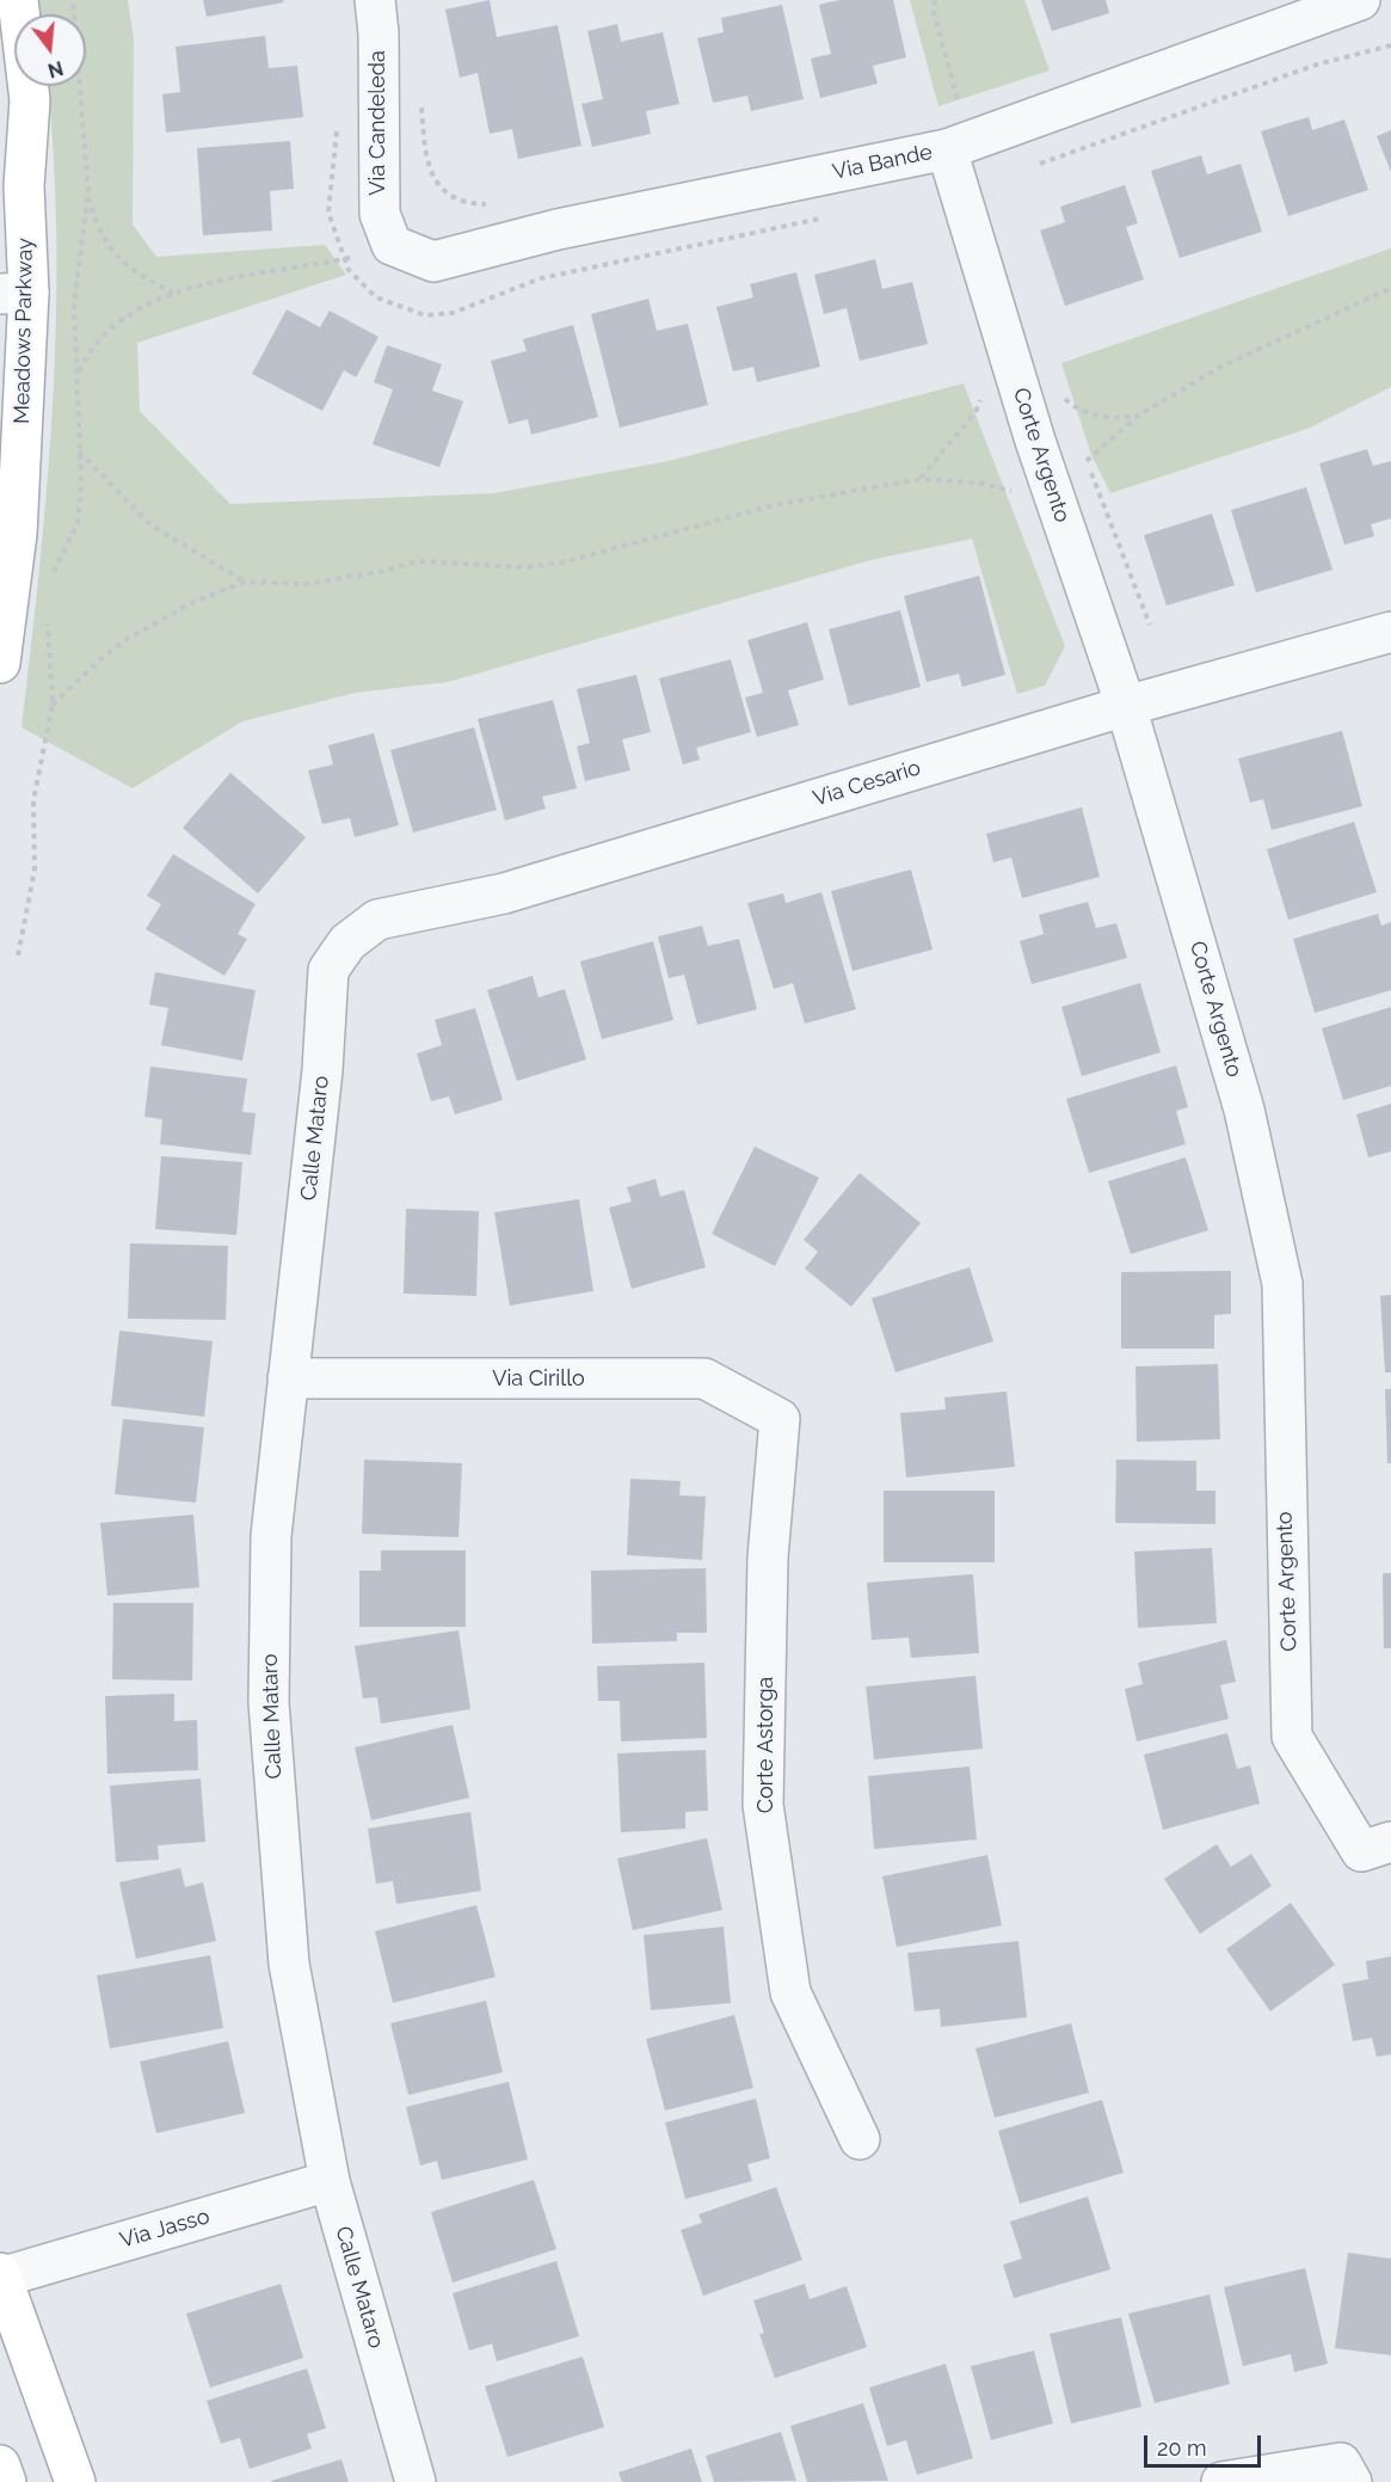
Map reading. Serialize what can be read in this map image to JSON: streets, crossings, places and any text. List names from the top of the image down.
{
  "streets": {
    "main road": ["Meadows Parkway"],
    "street": [
      "Via Candeleda",
      "Via Bande",
      "Corte Argento",
      "Via Cesario",
      "Calle Mataro",
      "Via Cirillo",
      "Corte Astorga",
      "Via Jasso"
    ]
  },
  "crossings": [
    ["Via Candeleda", "Via Bande"],
    ["Via Bande", "Corte Argento"],
    ["Corte Argento", "Via Cesario"],
    ["Via Cesario", "Calle Mataro"],
    ["Calle Mataro", "Via Cirillo"],
    ["Calle Mataro", "Via Jasso"],
    ["Via Cirillo", "Corte Astorga"]
  ],
  "scale_bar": "20 m",
  "north": "bottom"
}
